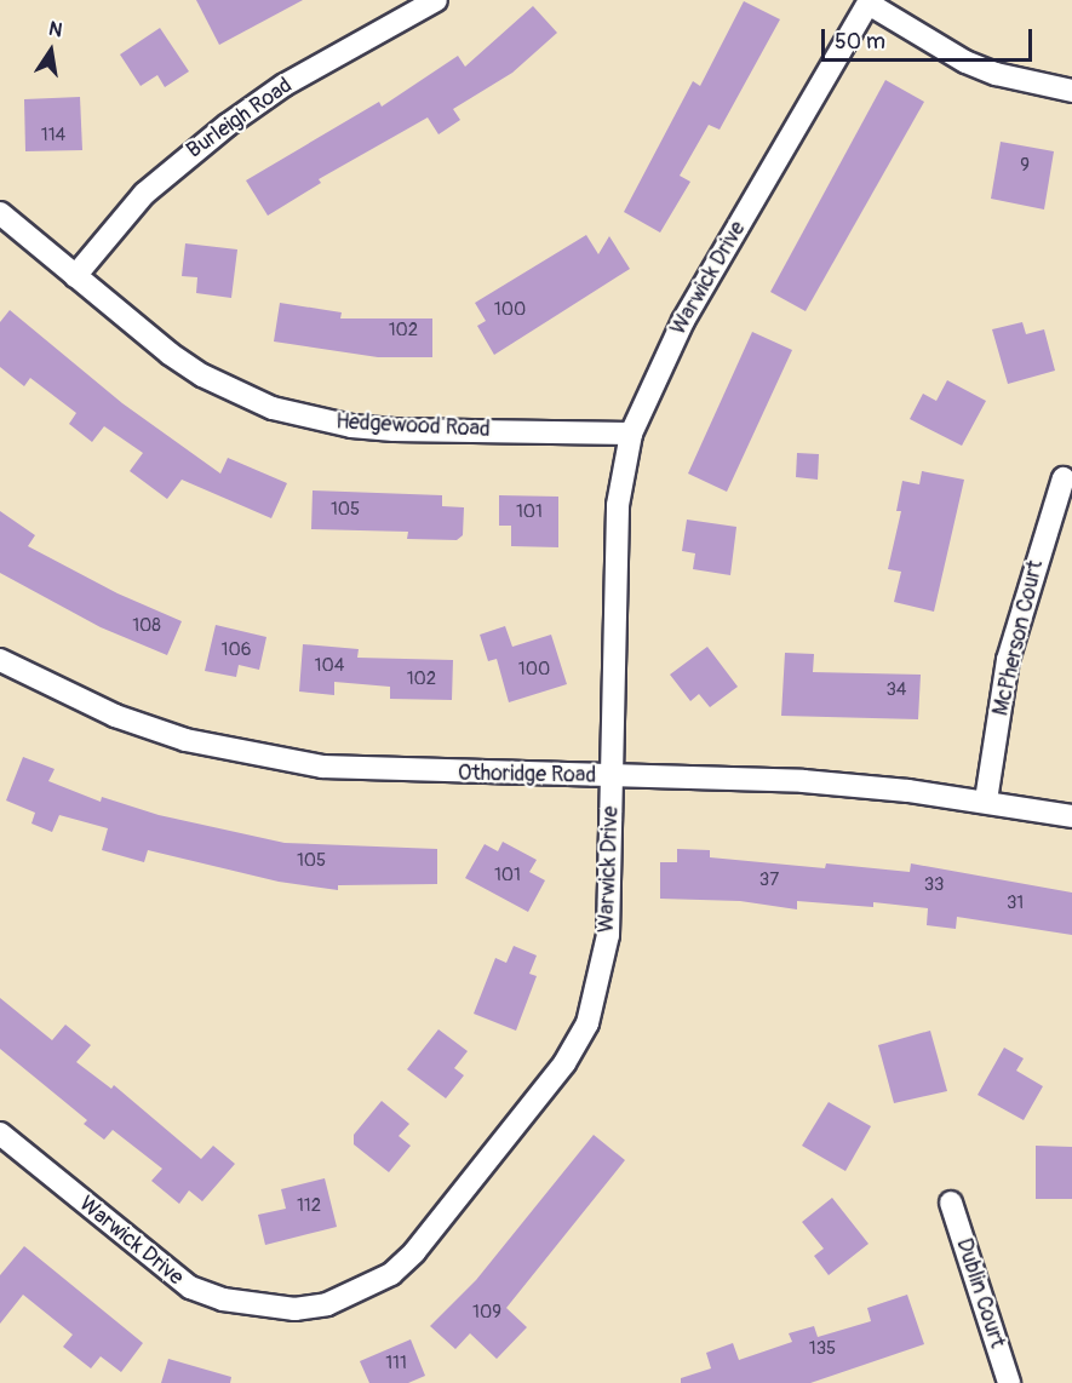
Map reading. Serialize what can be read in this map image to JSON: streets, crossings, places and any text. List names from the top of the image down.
{
  "streets": {
    "street": [
      "Burleigh Road",
      "Warwick Drive",
      "Hedgewood Road",
      "McPherson Court",
      "Othoridge Road",
      "Dublin Court"
    ]
  },
  "crossings": [
    ["Burleigh Road", "Hedgewood Road"],
    ["Warwick Drive", "Hedgewood Road"],
    ["Warwick Drive", "Othoridge Road"],
    ["McPherson Court", "Othoridge Road"]
  ],
  "house_numbers": [
    "114",
    "9",
    "100",
    "102",
    "105",
    "101",
    "108",
    "106",
    "104",
    "100",
    "102",
    "34",
    "105",
    "101",
    "37",
    "33",
    "31",
    "112",
    "109",
    "135",
    "111"
  ],
  "scale_bar": "50 m",
  "north": "top"
}
